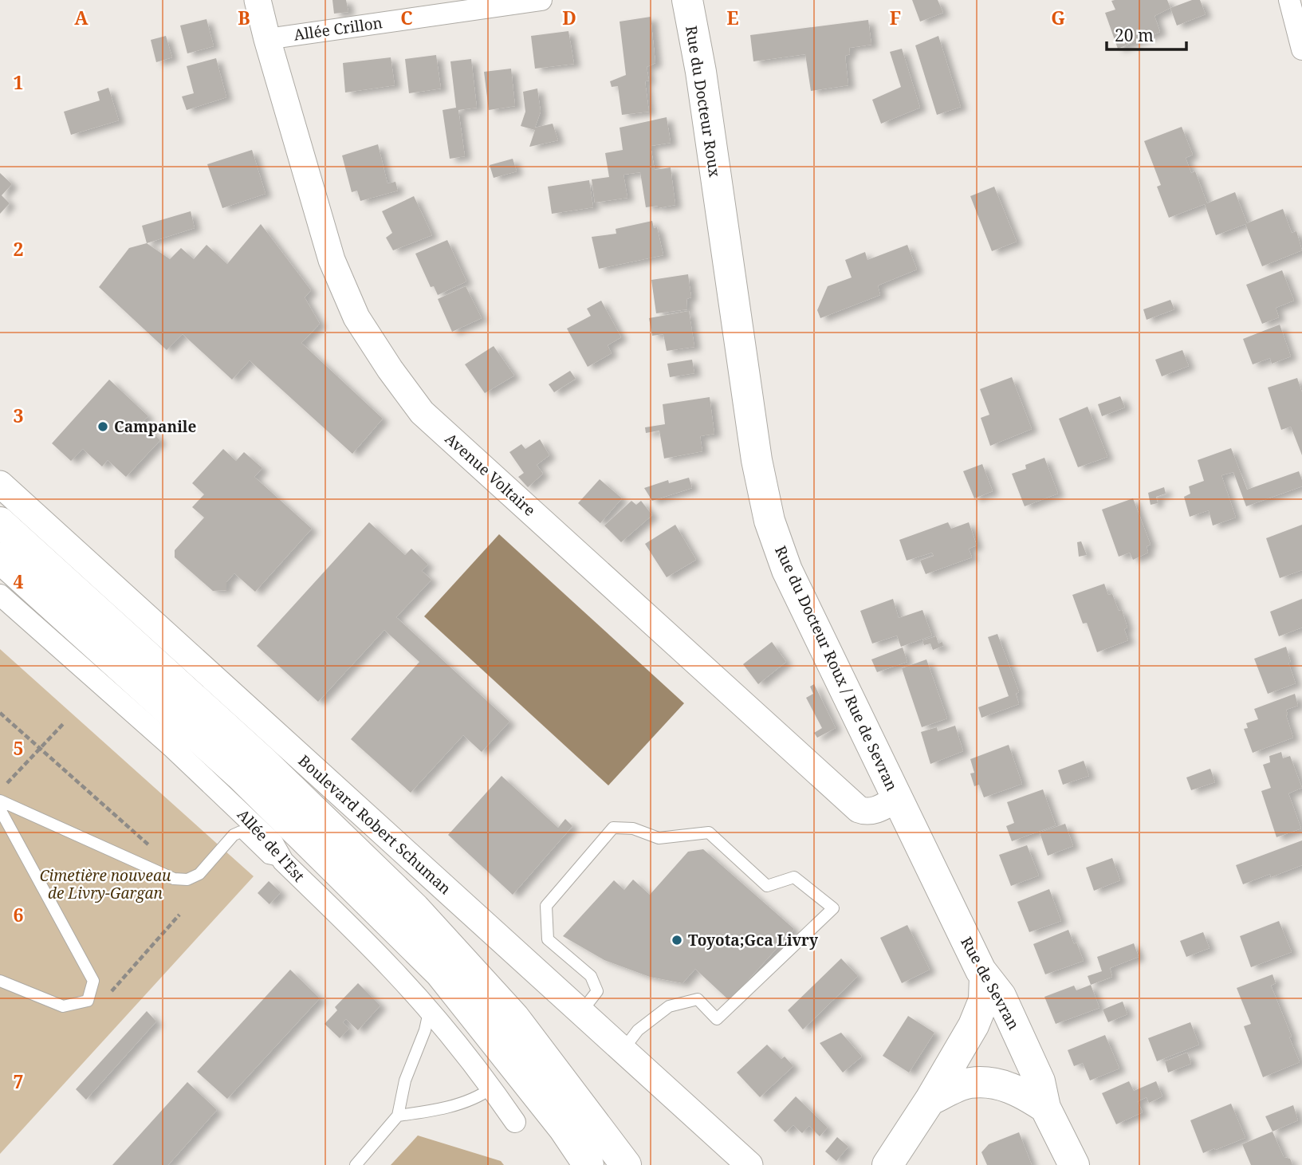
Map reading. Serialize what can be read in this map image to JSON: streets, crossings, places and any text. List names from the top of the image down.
{
  "streets": {
    "main road": ["Rue du Docteur Roux", "Rue du Docteur Roux / Rue de Sevran", "Rue de Sevran"],
    "street": [
      "Allée Crillon",
      "Avenue Voltaire",
      "Boulevard Robert Schuman",
      "Allée de l'Est"
    ]
  },
  "crossings": [
    ["Allée Crillon", "Avenue Voltaire"],
    ["Rue du Docteur Roux", "Rue du Docteur Roux / Rue de Sevran"],
    ["Avenue Voltaire", "Rue du Docteur Roux / Rue de Sevran"],
    ["Rue du Docteur Roux / Rue de Sevran", "Rue de Sevran"]
  ],
  "parks": ["Cimetière nouveau de Livry-Gargan"],
  "places": ["Campanile", "Toyota;Gca Livry"],
  "scale_bar": "20 m",
  "grid": {
    "columns": [
      "A",
      "B",
      "C",
      "D",
      "E",
      "F",
      "G"
    ],
    "rows": [
      "1",
      "2",
      "3",
      "4",
      "5",
      "6",
      "7"
    ]
  }
}
